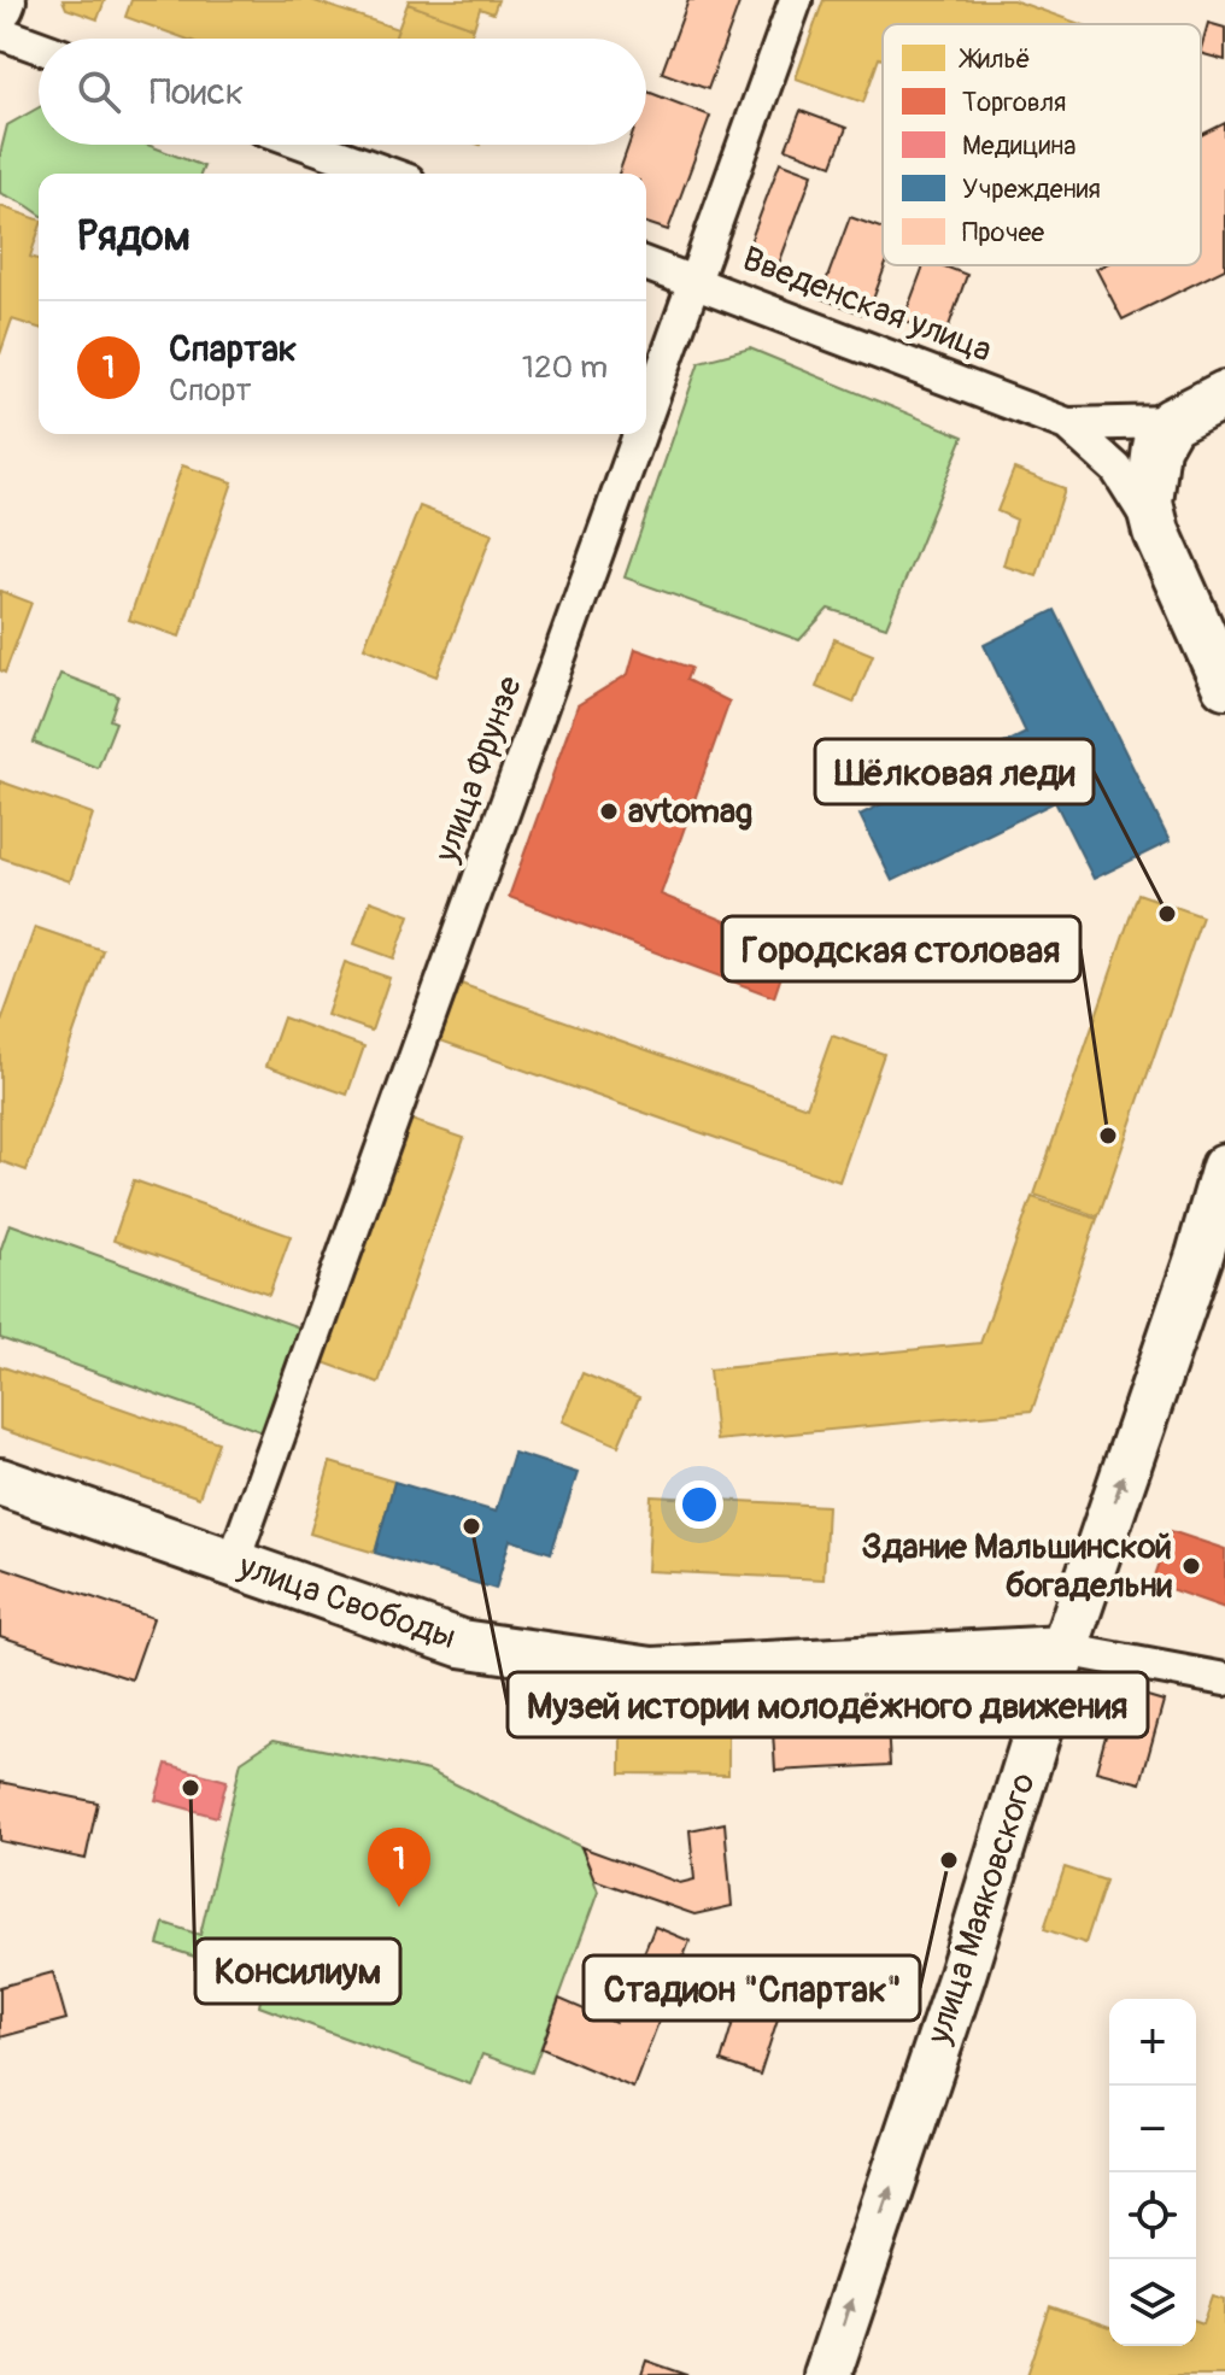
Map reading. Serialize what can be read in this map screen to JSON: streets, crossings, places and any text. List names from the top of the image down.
{
  "streets": {
    "street": [
      "Введенская улица",
      "улица Фрунзе",
      "улица Свободы",
      "улица Маяковского"
    ]
  },
  "crossings": [
    ["Введенская улица", "улица Фрунзе"],
    ["улица Фрунзе", "улица Свободы"],
    ["улица Свободы", "улица Маяковского"]
  ],
  "one_way": ["улица Маяковского"],
  "places": [
    "avtomag",
    "Шёлковая леди",
    "Городская столовая",
    "Музей истории молодёжного движения",
    "Здание Мальшинской богадельни",
    "Консилиум",
    "Стадион \"Спартак\""
  ],
  "legend": [
    "Жильё",
    "Торговля",
    "Медицина",
    "Учреждения",
    "Прочее"
  ],
  "page": {
    "search": "Поиск",
    "heading": "Рядом",
    "list": [
      {
        "mark": "1",
        "name": "Спартак",
        "note": "Спорт",
        "value": "120 m"
      }
    ],
    "pins": "1",
    "map_buttons": ["+", "−"]
  }
}
